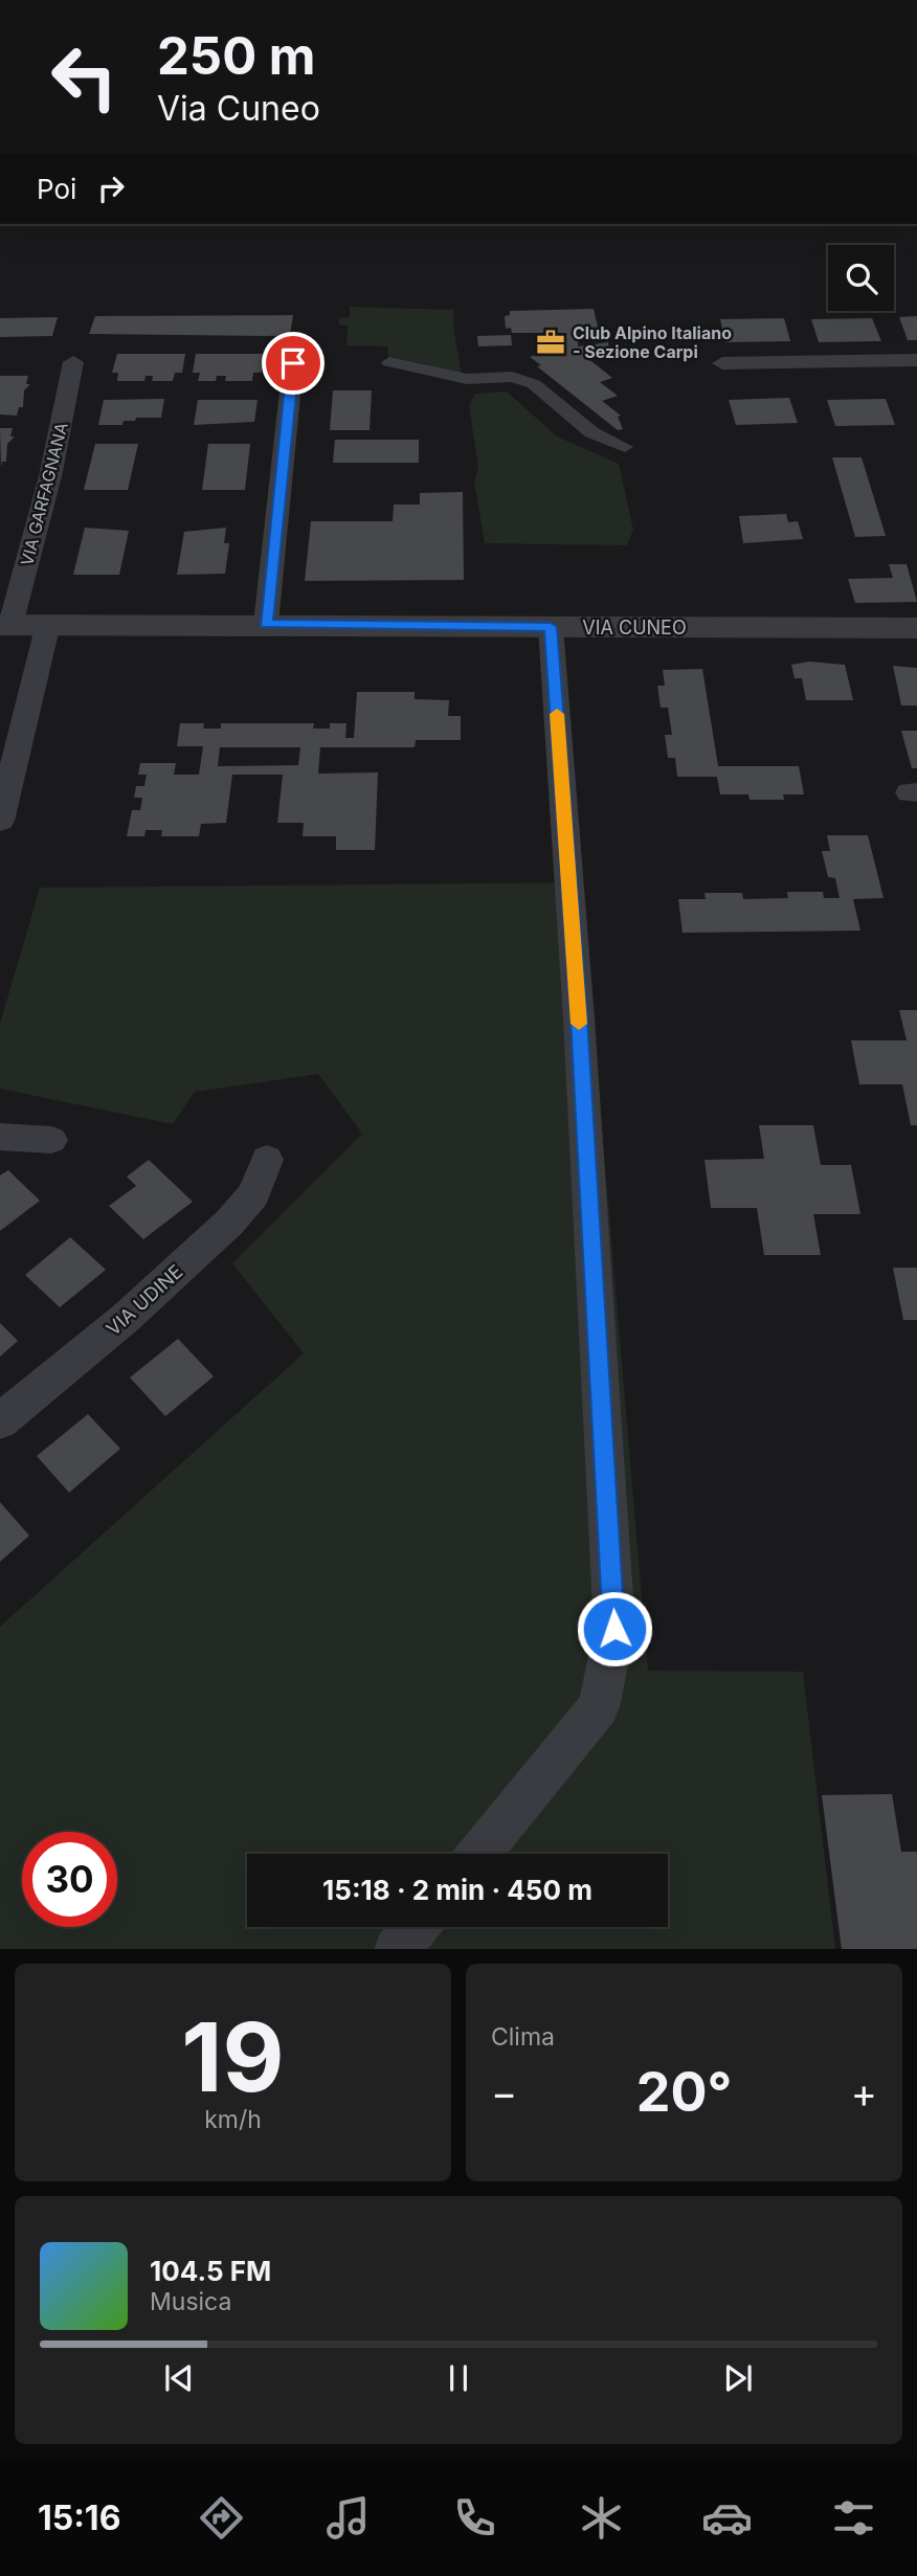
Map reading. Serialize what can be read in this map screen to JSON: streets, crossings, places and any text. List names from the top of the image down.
{
  "streets": {
    "street": ["VIA GARFAGNANA", "VIA CUNEO", "VIA UDINE"]
  },
  "crossings": [
    ["VIA GARFAGNANA", "VIA CUNEO"]
  ],
  "places": {
    "office": ["Club Alpino Italiano - Sezione Carpi"]
  },
  "page": {
    "turn": ["250 m", "Via Cuneo"],
    "then": "Poi",
    "limit": "30",
    "trip": "15:18 · 2 min · 450 m",
    "tile": [
      ["19", "km/h"],
      "Clima"
    ],
    "heat": ["−", "20°", "+"],
    "song": ["104.5 FM", "Musica"],
    "tabs": "15:16"
  }
}
